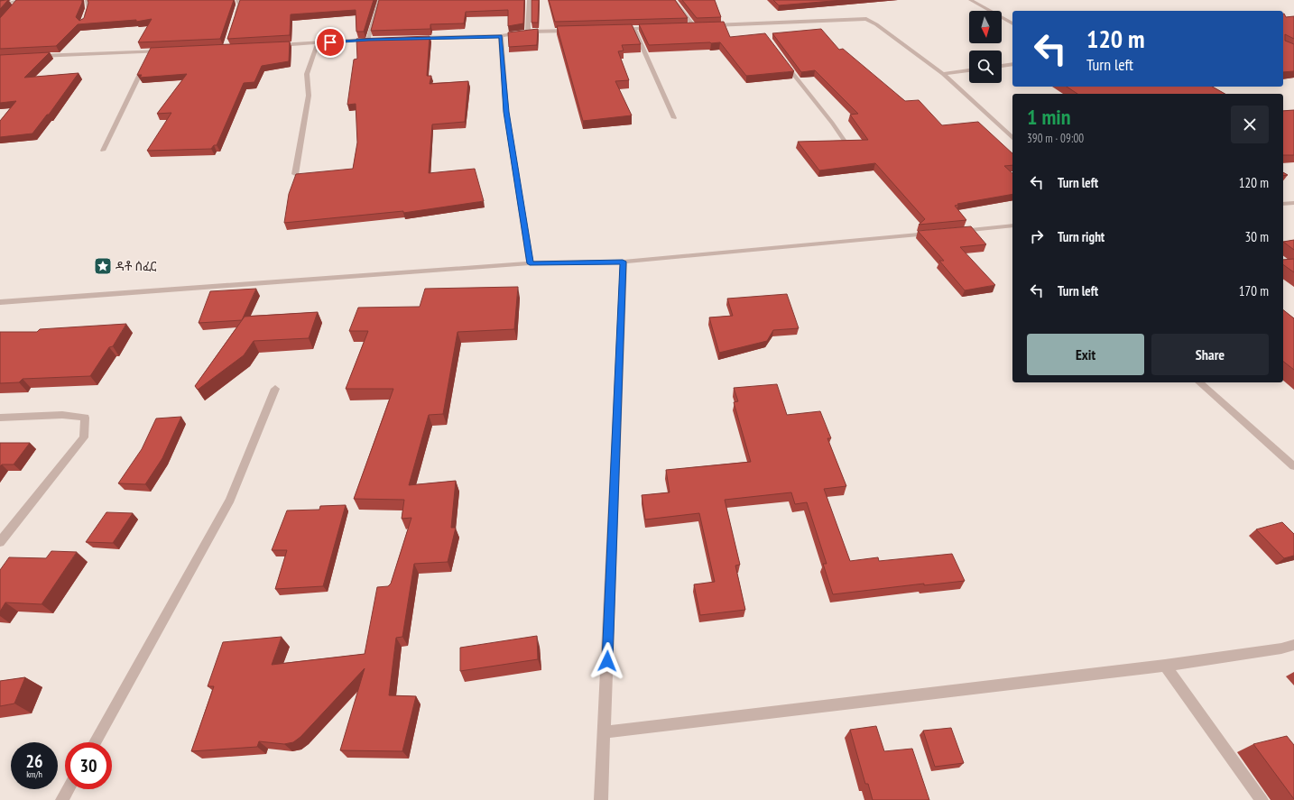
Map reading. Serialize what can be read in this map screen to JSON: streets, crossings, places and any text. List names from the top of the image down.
{
  "places": {
    "place": ["ዳቶ ሰፈር"]
  },
  "north": "bottom",
  "page": {
    "turn": ["120 m", "Turn left"],
    "heading": ["1 min", "390 m · 09:00"],
    "list": [
      {
        "name": "Turn left",
        "value": "120 m"
      },
      {
        "name": "Turn right",
        "value": "30 m"
      },
      {
        "name": "Turn left",
        "value": "170 m"
      }
    ],
    "buttons": ["Exit", "Share"],
    "speed": "26 km/h",
    "limit": "30"
  }
}
